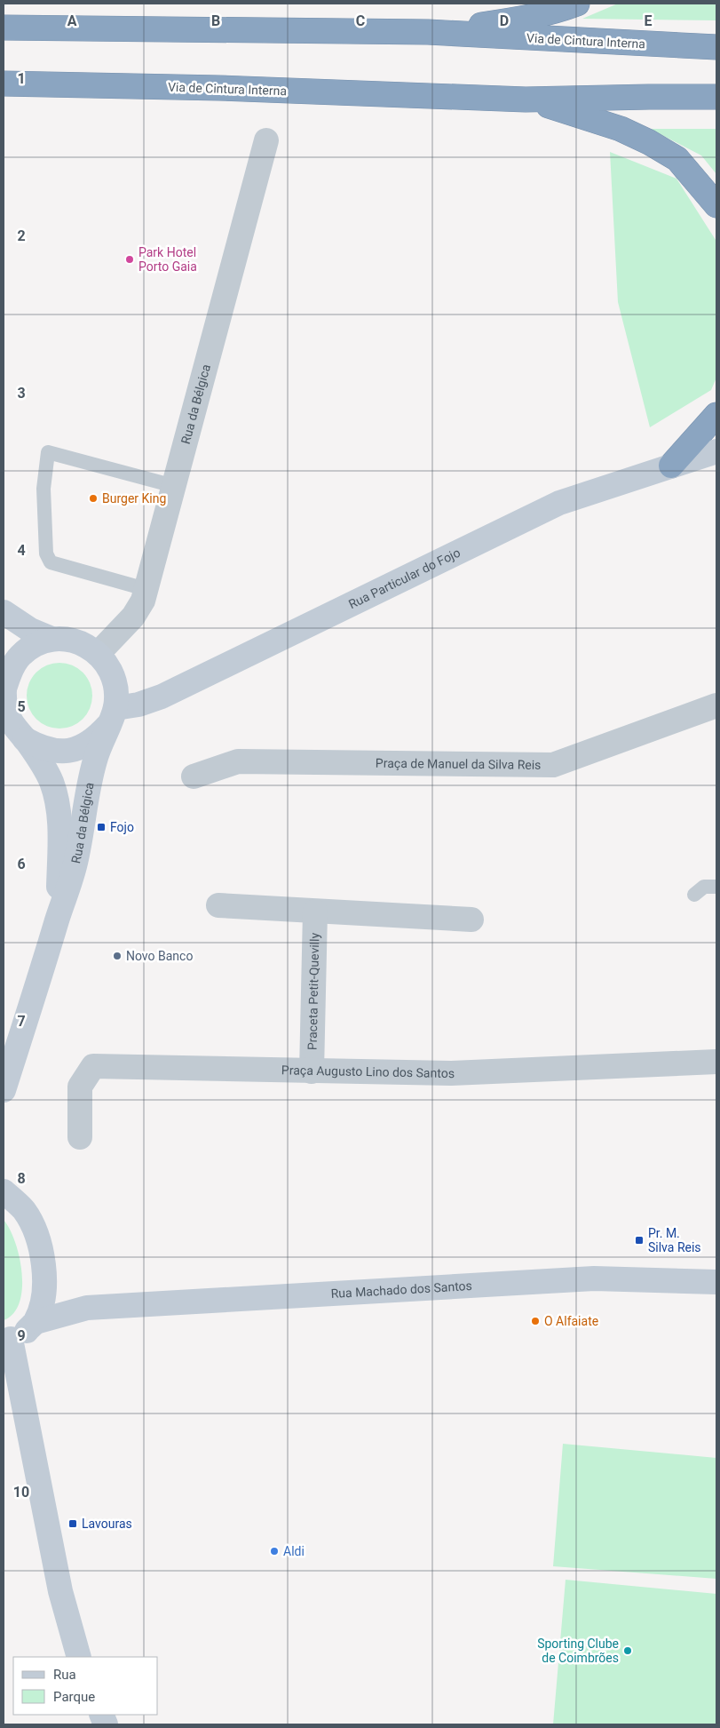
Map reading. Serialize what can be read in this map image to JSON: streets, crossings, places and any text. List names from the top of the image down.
{
  "streets": {
    "highway": ["Via de Cintura Interna"],
    "main road": ["Rua da Bélgica", "Rua Particular do Fojo", "Rua Machado dos Santos"],
    "street": ["Praça de Manuel da Silva Reis", "Praceta Petit-Quevilly", "Praça Augusto Lino dos Santos"]
  },
  "crossings": [
    ["Rua da Bélgica", "Rua Particular do Fojo"],
    ["Praceta Petit-Quevilly", "Praça Augusto Lino dos Santos"]
  ],
  "places": {
    "other": [
      "Park Hotel Porto Gaia",
      "Burger King",
      "Novo Banco",
      "O Alfaiate",
      "Aldi",
      "Sporting Clube de Coimbrões"
    ],
    "transit": ["Fojo", "Pr. M. Silva Reis", "Lavouras"]
  },
  "legend": ["Rua", "Parque"],
  "grid": {
    "columns": [
      "A",
      "B",
      "C",
      "D",
      "E"
    ],
    "rows": [
      "1",
      "2",
      "3",
      "4",
      "5",
      "6",
      "7",
      "8",
      "9",
      "10"
    ]
  }
}
